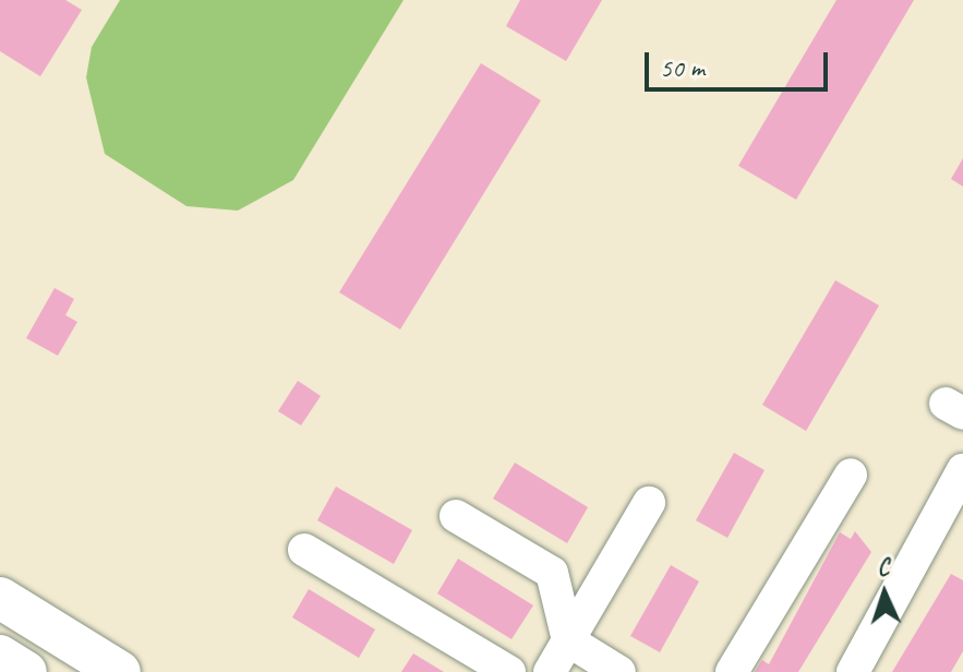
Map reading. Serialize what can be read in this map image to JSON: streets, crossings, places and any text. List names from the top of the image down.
{
  "scale_bar": "50 m",
  "north": "top"
}
